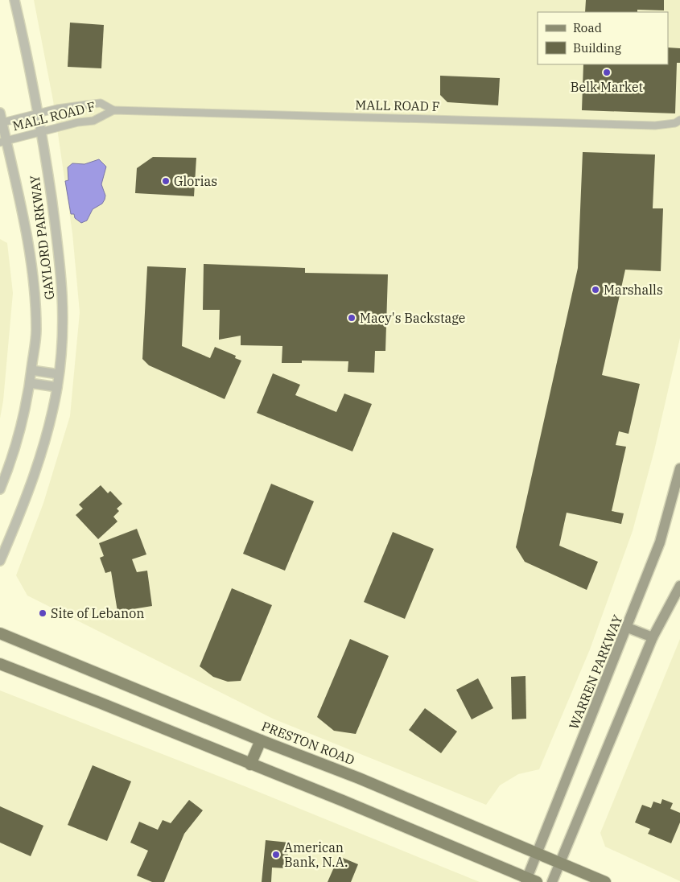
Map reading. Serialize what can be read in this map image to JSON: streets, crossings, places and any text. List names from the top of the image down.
{
  "streets": {
    "main road": ["WARREN PARKWAY", "PRESTON ROAD"],
    "street": ["MALL ROAD F", "GAYLORD PARKWAY"]
  },
  "crossings": [
    ["MALL ROAD F", "GAYLORD PARKWAY"],
    ["WARREN PARKWAY", "PRESTON ROAD"]
  ],
  "places": [
    "Belk Market",
    "Glorias",
    "Marshalls",
    "Macy's Backstage",
    "Site of Lebanon",
    "American Bank, N.A."
  ],
  "legend": ["Road", "Building"]
}
